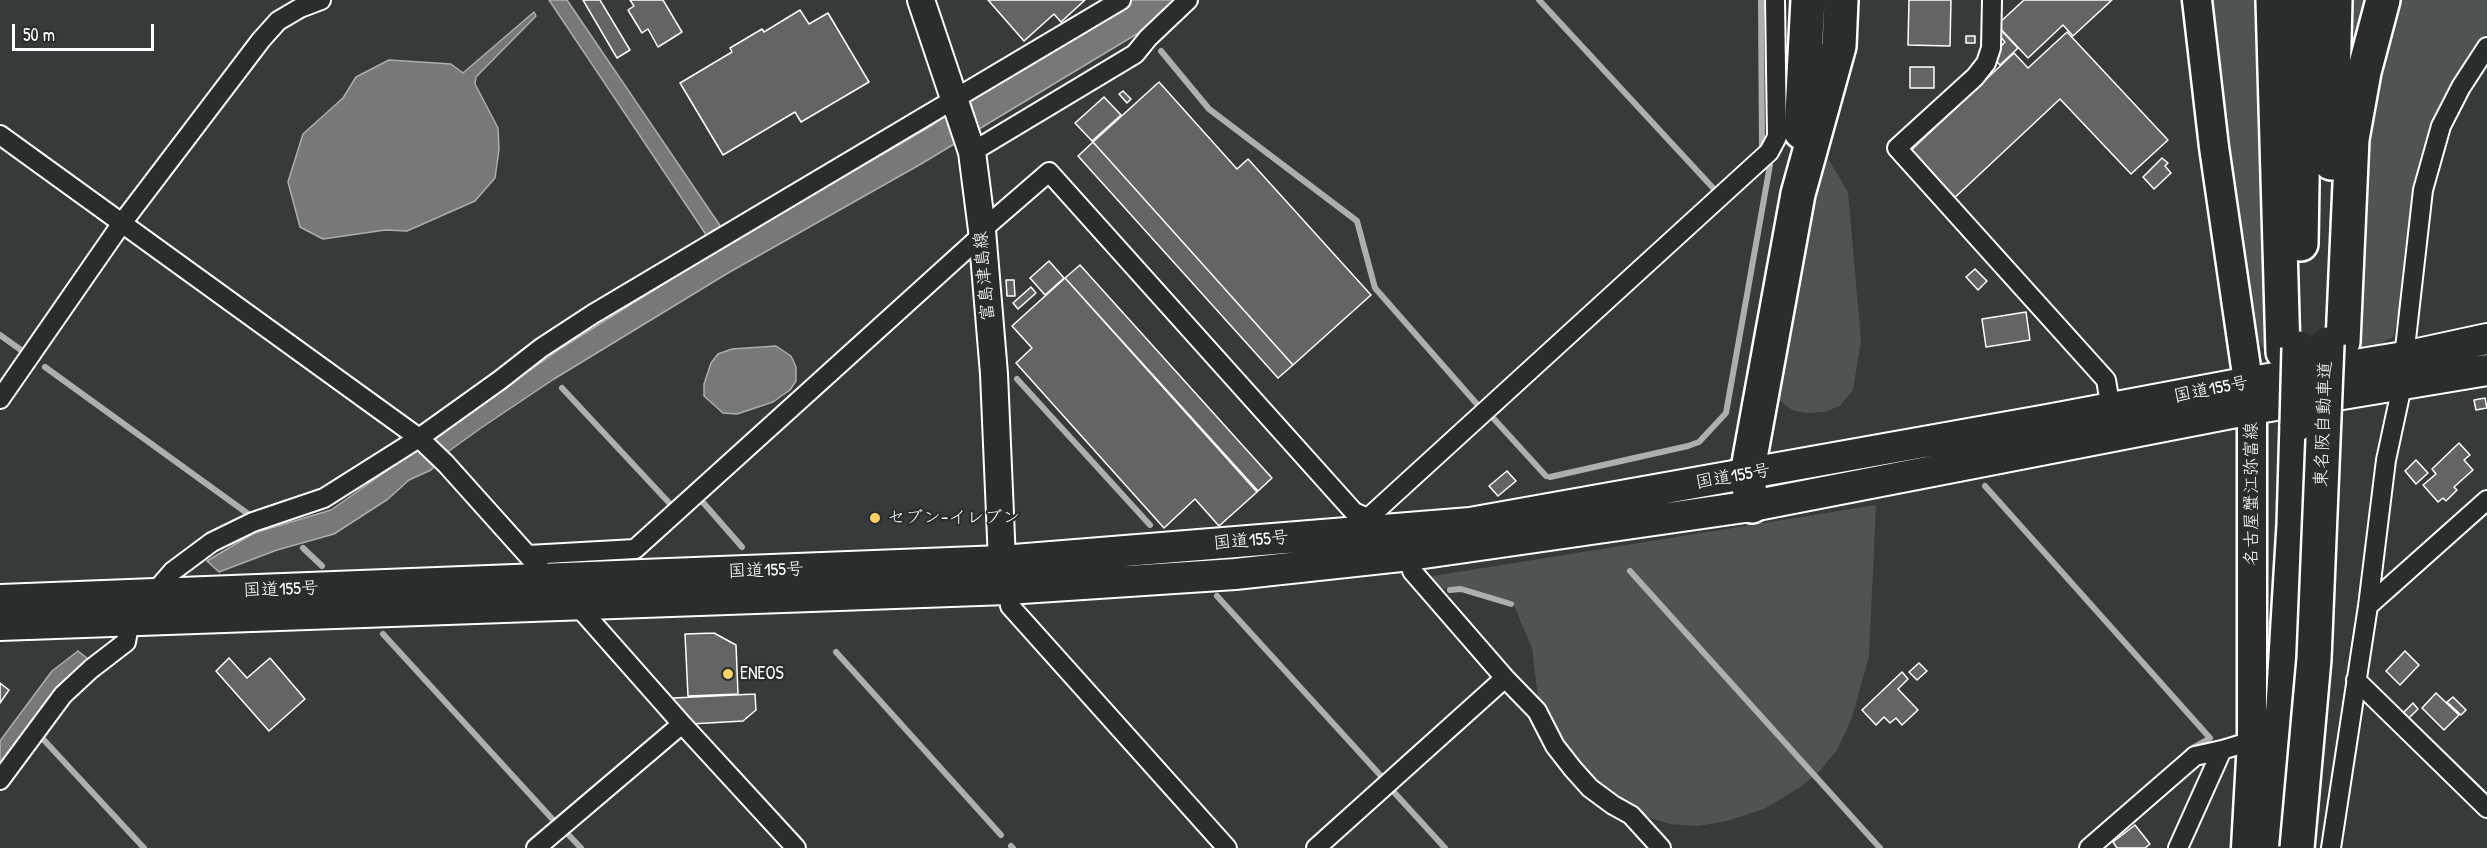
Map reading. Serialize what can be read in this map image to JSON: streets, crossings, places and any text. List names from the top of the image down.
{
  "streets": {
    "highway": ["国道155号", "東名阪自動車道"],
    "main road": ["富島津島線", "名古屋蟹江弥富線"]
  },
  "crossings": [
    ["富島津島線", "国道155号"],
    ["国道155号", "名古屋蟹江弥富線"]
  ],
  "places": ["セブン-イレブン", "ENEOS"],
  "scale_bar": "50 m"
}
